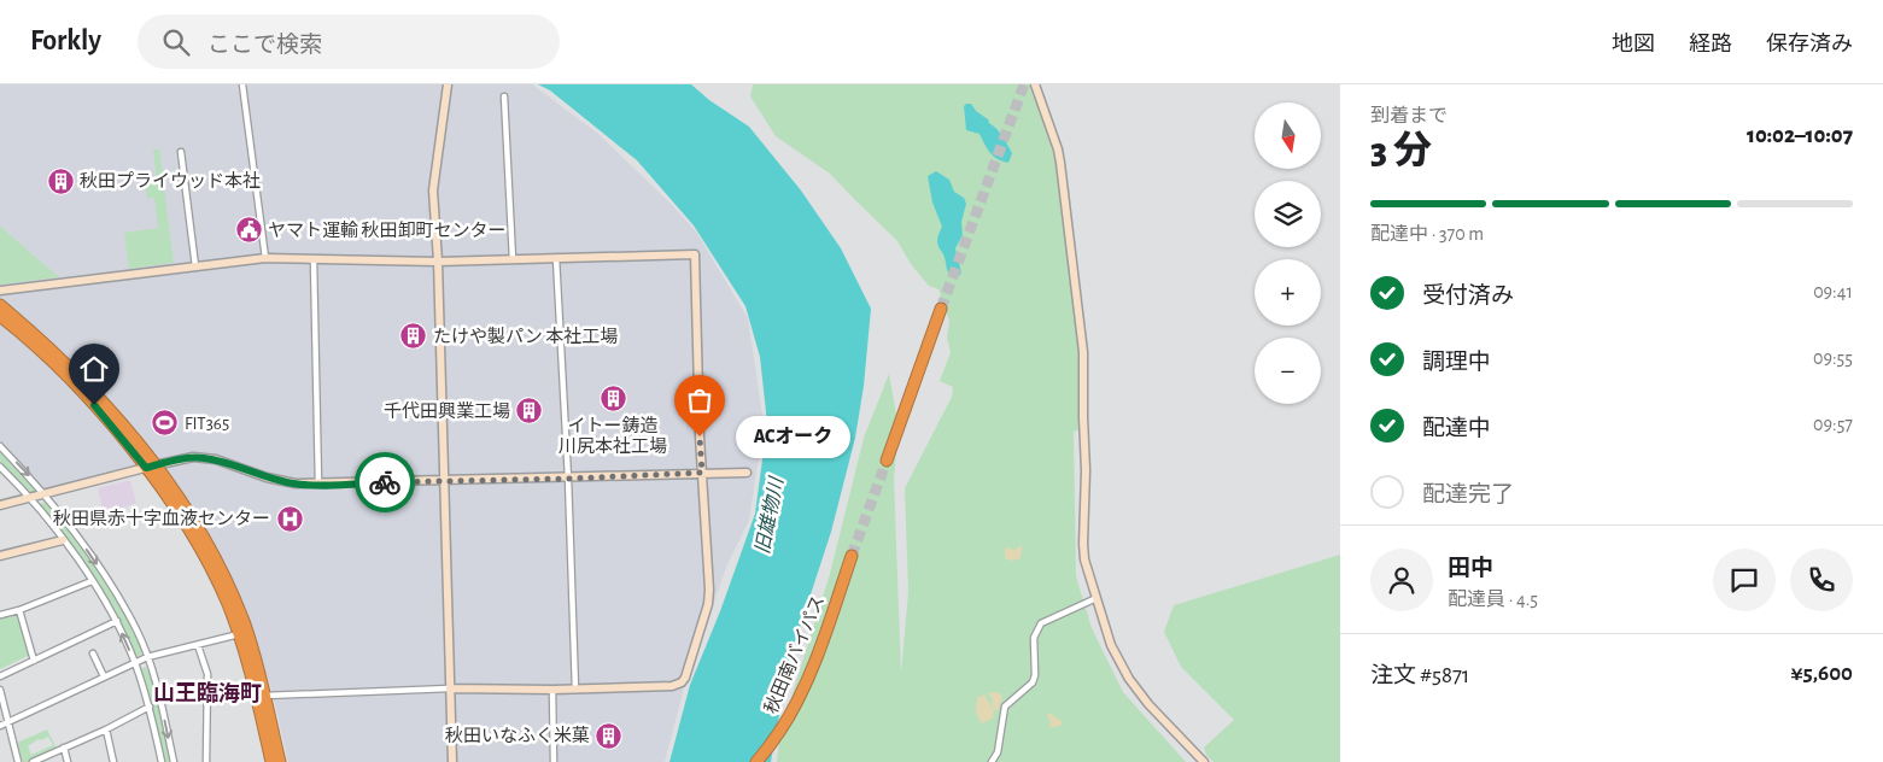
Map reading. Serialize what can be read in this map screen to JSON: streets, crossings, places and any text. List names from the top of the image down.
{
  "streets": {
    "highway": ["秋田南バイパス"]
  },
  "districts": ["山王臨海町"],
  "water": ["旧雄物川"],
  "places": {
    "building": [
      "秋田プライウッド本社",
      "たけや製パン 本社工場",
      "イトー鋳造 川尻本社工場",
      "千代田興業工場",
      "秋田いなふく米菓"
    ],
    "public building": ["ヤマト運輸 秋田卸町センター"],
    "sports": ["FIT365"],
    "other": ["ACオーク"],
    "hospital": ["秋田県赤十字血液センター"]
  },
  "north": "bottom",
  "page": {
    "header": "Forkly",
    "search": "ここで検索",
    "nav": ["地図", "経路", "保存済み"],
    "heading": ["3 分", "到着まで", "10:02–10:07"],
    "panel": [
      "田中",
      "配達員 · 4.5",
      "注文 #5871",
      "¥5,600"
    ],
    "map_buttons": ["+", "−"],
    "bar": "配達中 · 370 m",
    "list": [
      ["受付済み", "09:41"],
      ["調理中", "09:55"],
      ["配達中", "09:57"],
      "配達完了"
    ],
    "bubble": "ACオーク"
  }
}
